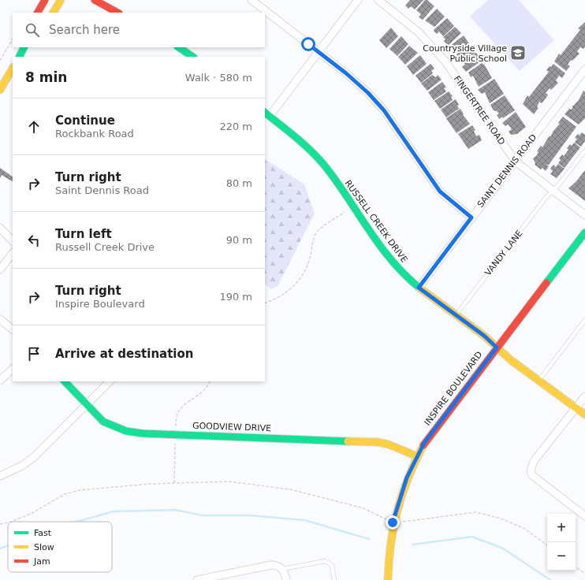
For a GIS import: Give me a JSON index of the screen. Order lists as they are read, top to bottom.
{
  "streets": {
    "street": [
      "FINGERTREE ROAD",
      "SAINT DENNIS ROAD",
      "RUSSELL CREEK DRIVE",
      "INSPIRE BOULEVARD",
      "GOODVIEW DRIVE"
    ],
    "lane": ["VANDY LANE"]
  },
  "crossings": [
    ["FINGERTREE ROAD", "SAINT DENNIS ROAD"],
    ["FINGERTREE ROAD", "VANDY LANE"],
    ["SAINT DENNIS ROAD", "RUSSELL CREEK DRIVE"],
    ["RUSSELL CREEK DRIVE", "VANDY LANE"],
    ["RUSSELL CREEK DRIVE", "INSPIRE BOULEVARD"],
    ["INSPIRE BOULEVARD", "GOODVIEW DRIVE"]
  ],
  "places": {
    "school or university": ["Countryside Village Public School"]
  },
  "legend": ["Fast", "Slow", "Jam"],
  "page": {
    "search": "Search here",
    "heading": ["8 min", "Walk · 580 m"],
    "list": [
      ["Continue", "Rockbank Road", "220 m"],
      ["Turn right", "Saint Dennis Road", "80 m"],
      ["Turn left", "Russell Creek Drive", "90 m"],
      ["Turn right", "Inspire Boulevard", "190 m"],
      "Arrive at destination"
    ],
    "map_buttons": ["+", "−"]
  }
}
